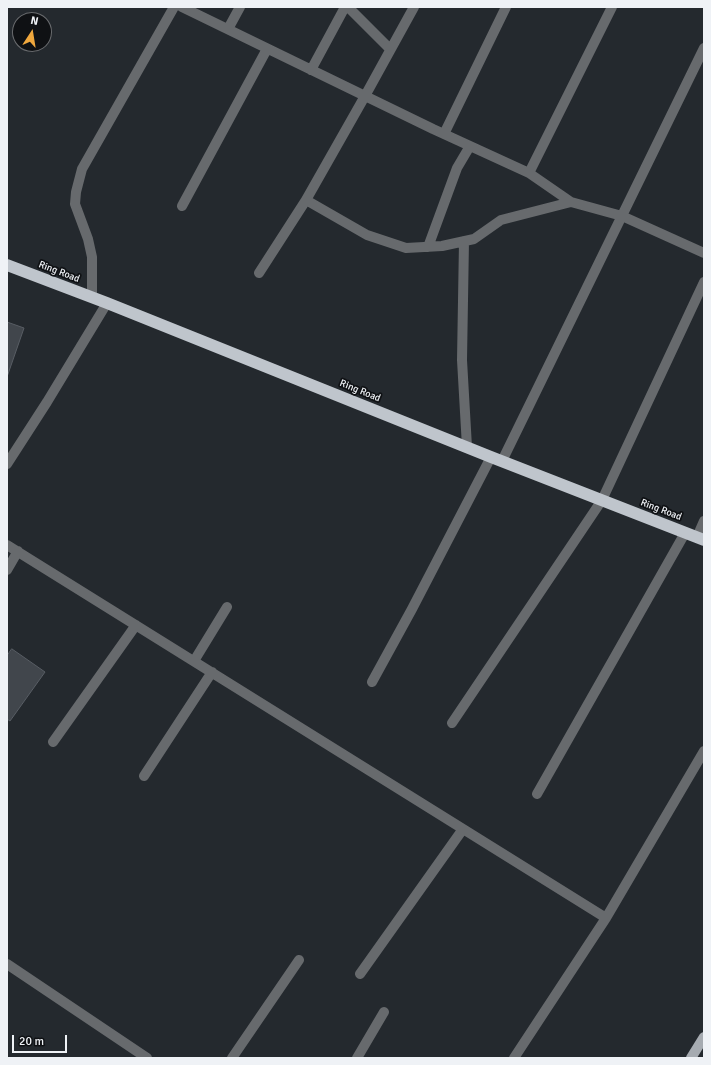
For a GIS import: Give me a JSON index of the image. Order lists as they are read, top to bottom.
{
  "streets": {
    "highway": ["Ring Road"]
  },
  "scale_bar": "20 m",
  "north": "top"
}
